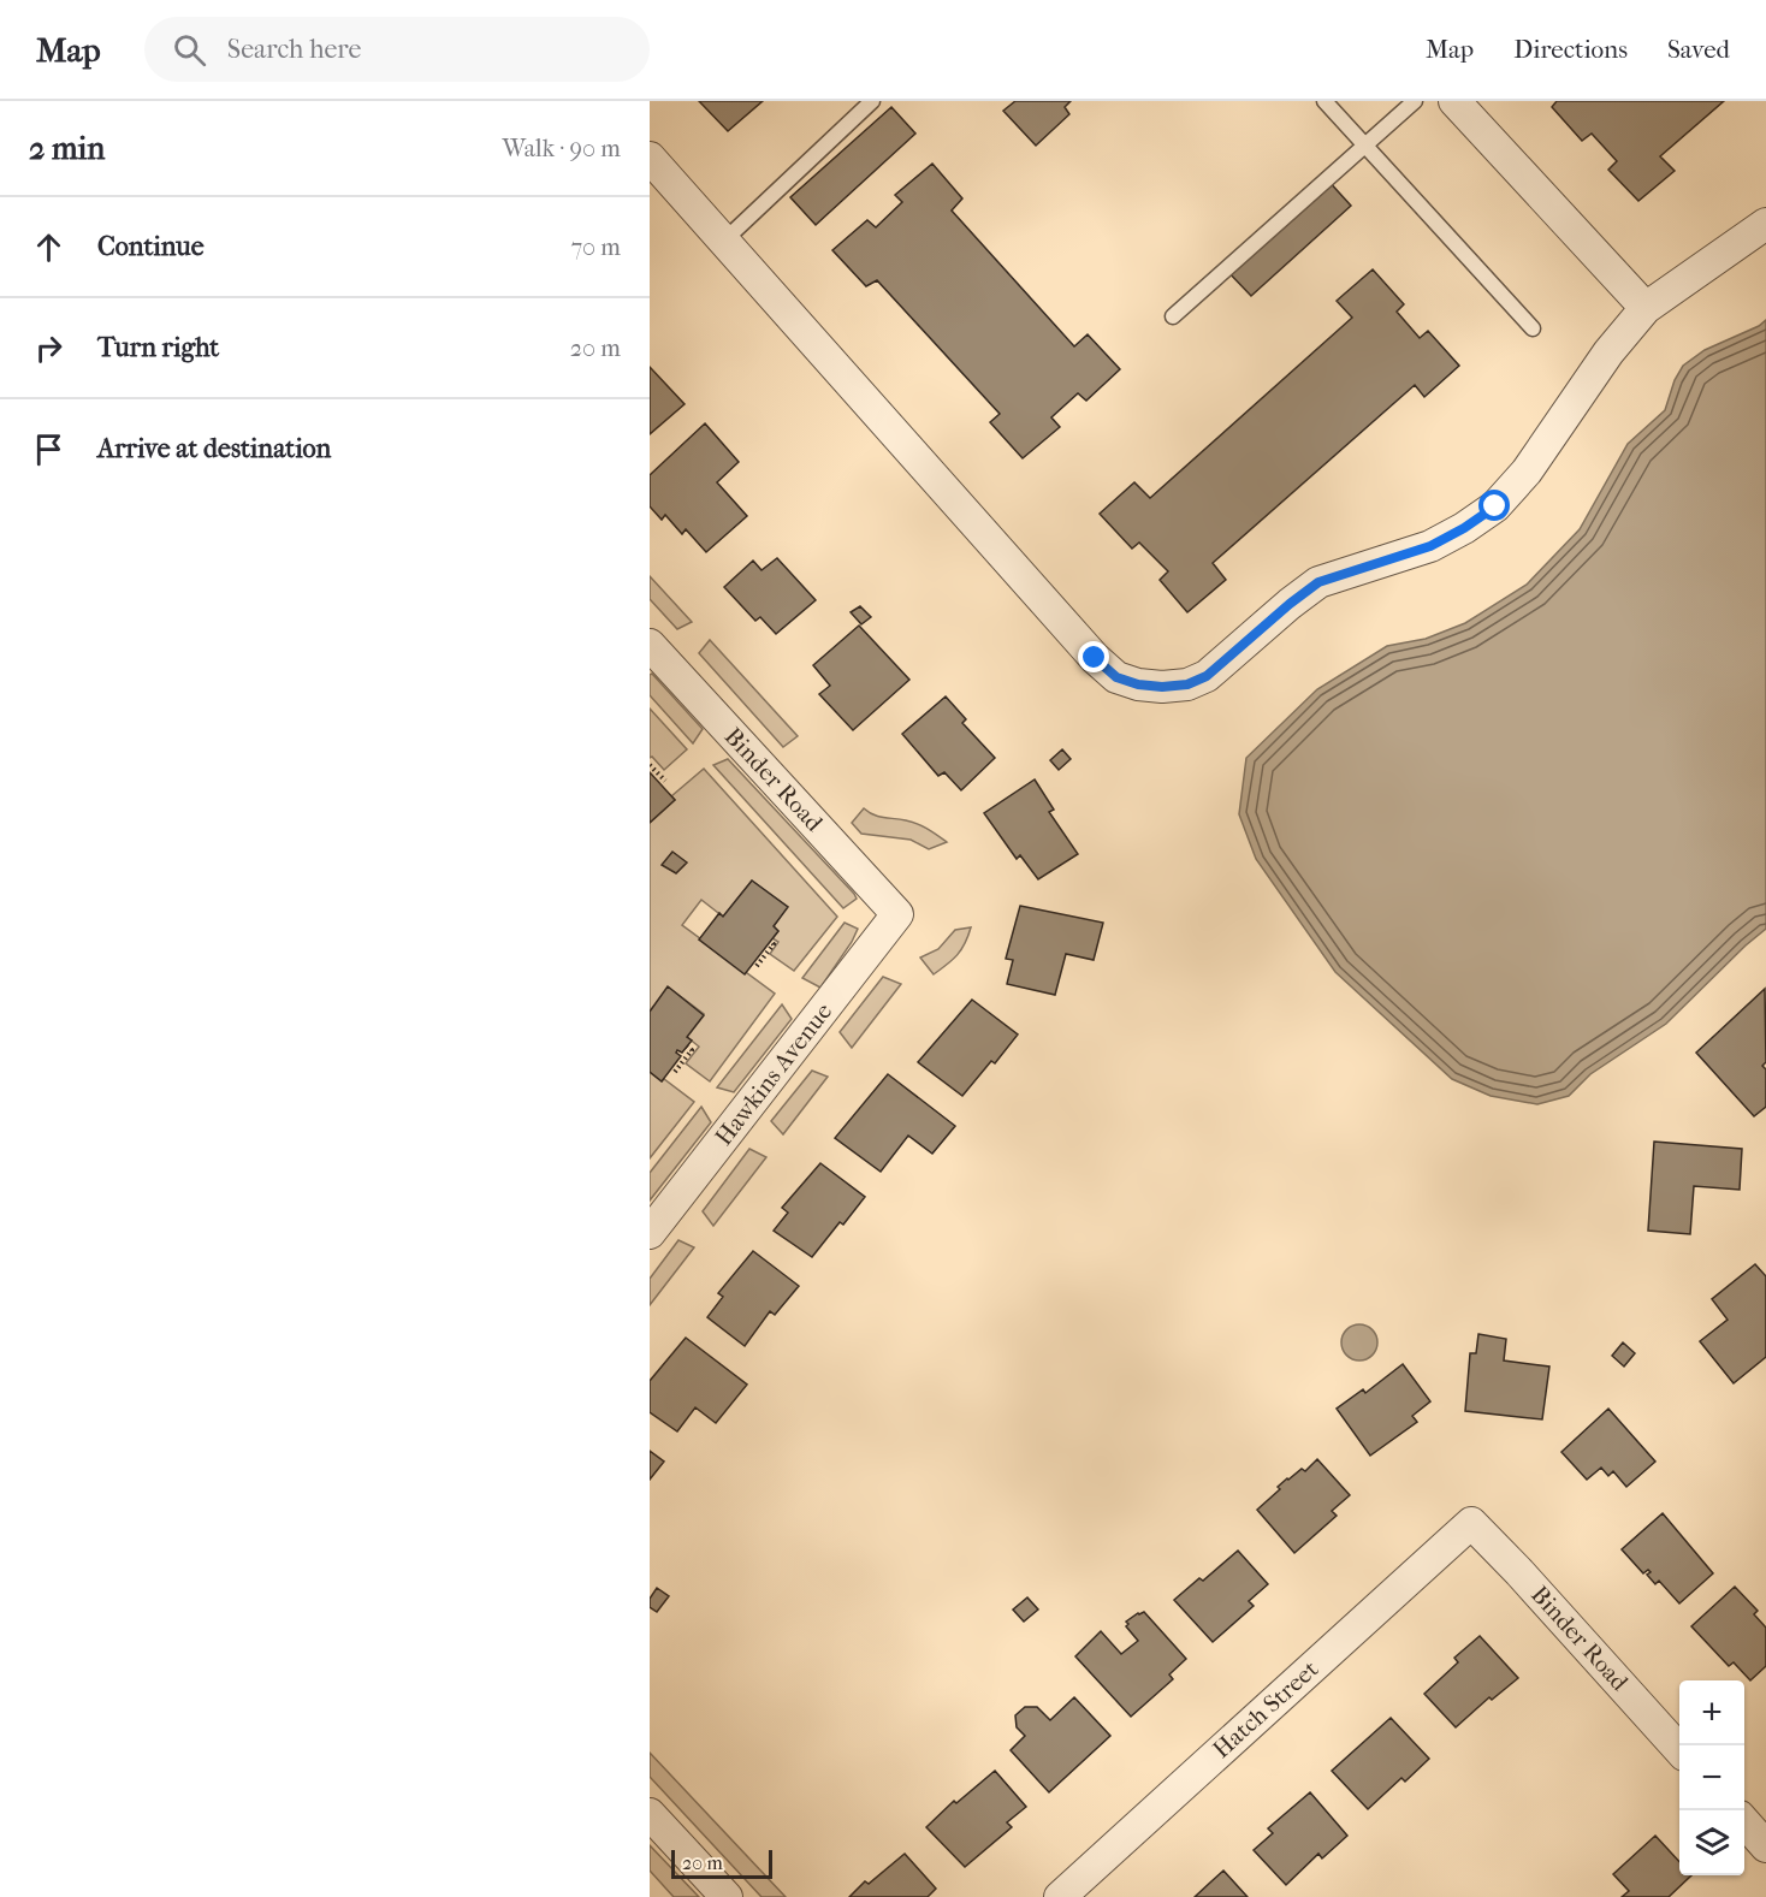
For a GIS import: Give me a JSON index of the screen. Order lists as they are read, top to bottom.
{
  "streets": {
    "street": ["Binder Road", "Hawkins Avenue", "Hatch Street"]
  },
  "crossings": [
    ["Binder Road", "Hawkins Avenue"],
    ["Binder Road", "Hatch Street"]
  ],
  "scale_bar": "20 m",
  "page": {
    "header": "Map",
    "search": "Search here",
    "nav": ["Map", "Directions", "Saved"],
    "heading": ["2 min", "Walk · 90 m"],
    "list": [
      ["Continue", "70 m"],
      ["Turn right", "20 m"],
      "Arrive at destination"
    ],
    "map_buttons": ["+", "−"],
    "scale": "20 m"
  }
}
